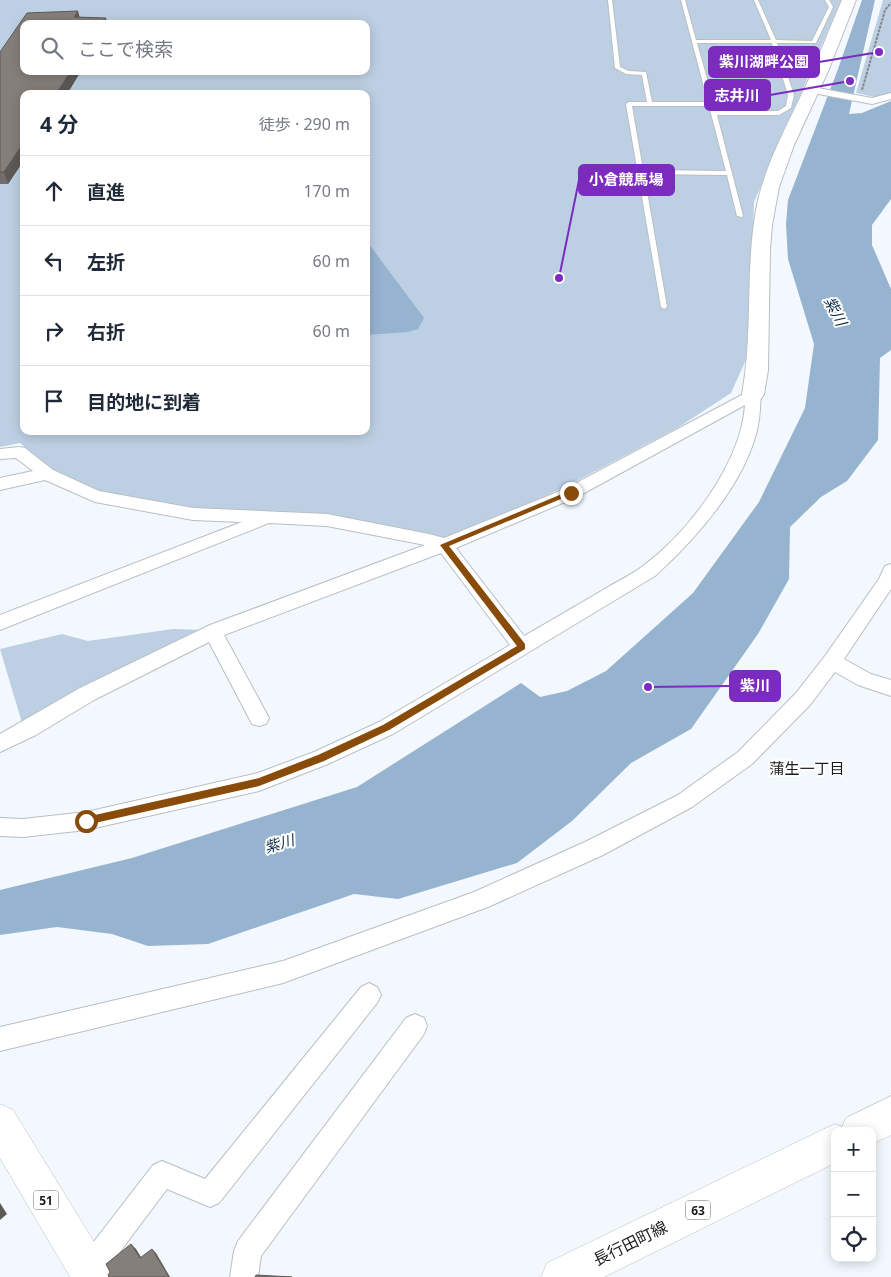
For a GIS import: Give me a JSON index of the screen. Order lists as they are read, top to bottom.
{
  "streets": {
    "main road": ["51", "63", "長行田町線"]
  },
  "districts": ["蒲生一丁目"],
  "water": ["紫川"],
  "places": [
    "紫川湖畔公園",
    "志井川",
    "小倉競馬場",
    "紫川"
  ],
  "page": {
    "search": "ここで検索",
    "heading": ["4 分", "徒歩 · 290 m"],
    "list": [
      ["直進", "170 m"],
      ["左折", "60 m"],
      ["右折", "60 m"],
      "目的地に到着"
    ],
    "map_buttons": ["+", "−"]
  }
}
